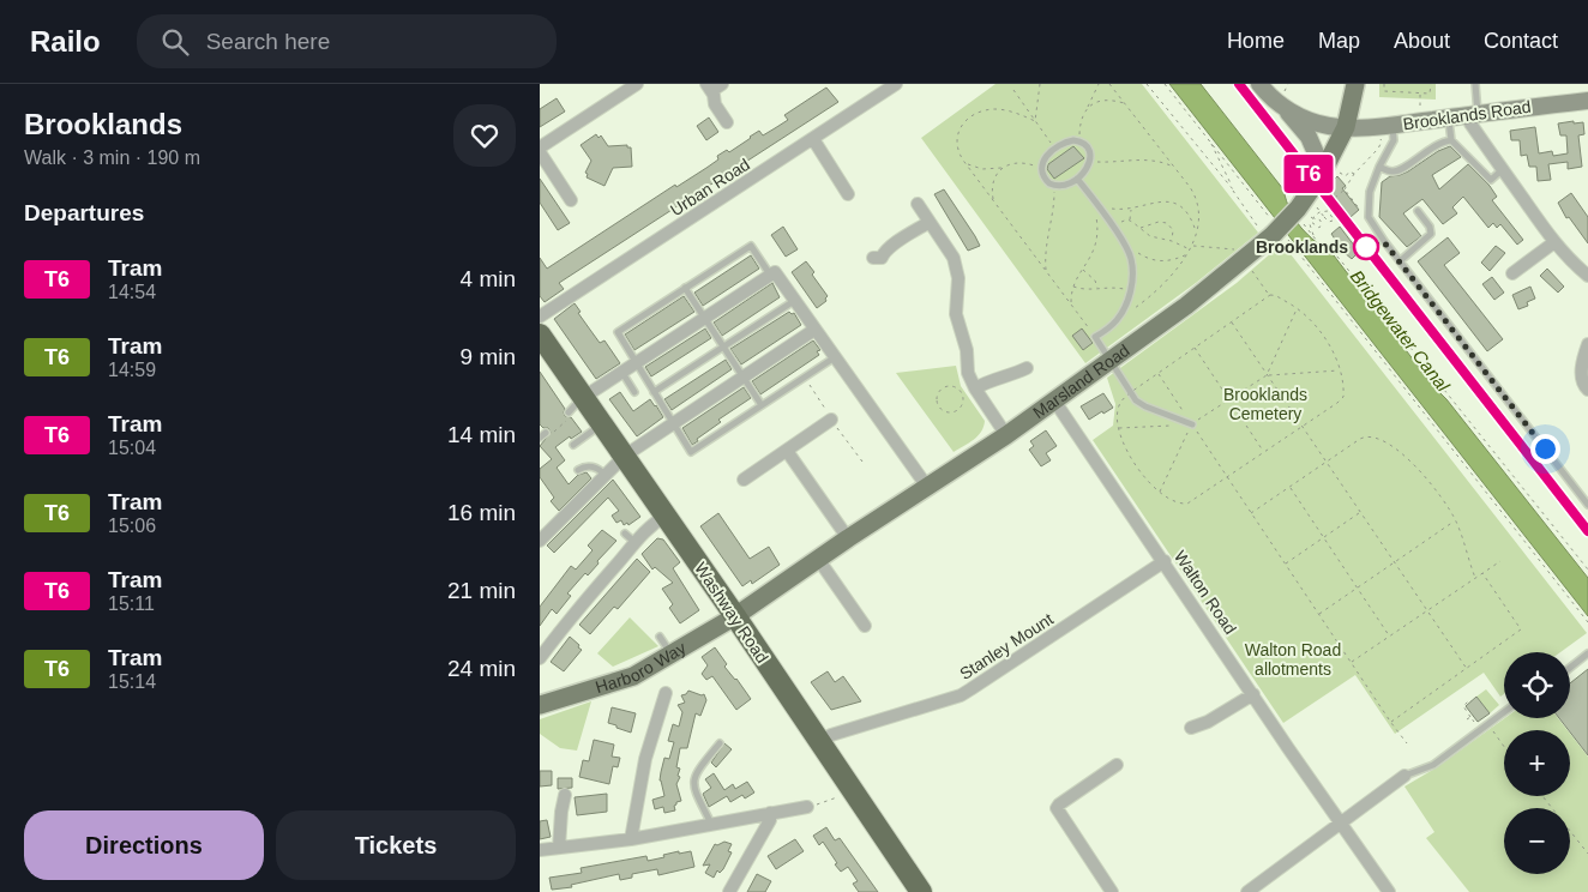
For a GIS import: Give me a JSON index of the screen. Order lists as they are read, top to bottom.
{
  "streets": {
    "highway": ["Washway Road"],
    "main road": ["Marsland Road", "Harboro Way"],
    "street": [
      "Brooklands Road",
      "Urban Road",
      "Walton Road",
      "Stanley Mount"
    ]
  },
  "crossings": [
    ["Brooklands Road", "Marsland Road"],
    ["Marsland Road", "Walton Road"],
    ["Marsland Road", "Washway Road"],
    ["Marsland Road", "Harboro Way"],
    ["Walton Road", "Stanley Mount"],
    ["Washway Road", "Stanley Mount"],
    ["Washway Road", "Harboro Way"]
  ],
  "water": ["Bridgewater Canal"],
  "parks": ["Brooklands Cemetery", "Walton Road allotments"],
  "places": ["Brooklands"],
  "lines": ["tram line T6"],
  "page": {
    "header": "Railo",
    "search": "Search here",
    "nav": [
      "Home",
      "Map",
      "About",
      "Contact"
    ],
    "heading": [
      ["Brooklands", "Walk · 3 min · 190 m"],
      "Departures"
    ],
    "on_map": "T6",
    "list": [
      {
        "mark": "T6",
        "name": "Tram",
        "note": "14:54",
        "value": "4 min"
      },
      {
        "mark": "T6",
        "name": "Tram",
        "note": "14:59",
        "value": "9 min"
      },
      {
        "mark": "T6",
        "name": "Tram",
        "note": "15:04",
        "value": "14 min"
      },
      {
        "mark": "T6",
        "name": "Tram",
        "note": "15:06",
        "value": "16 min"
      },
      {
        "mark": "T6",
        "name": "Tram",
        "note": "15:11",
        "value": "21 min"
      },
      {
        "mark": "T6",
        "name": "Tram",
        "note": "15:14",
        "value": "24 min"
      }
    ],
    "map_buttons": ["+", "−"],
    "buttons": ["Directions", "Tickets"]
  }
}
